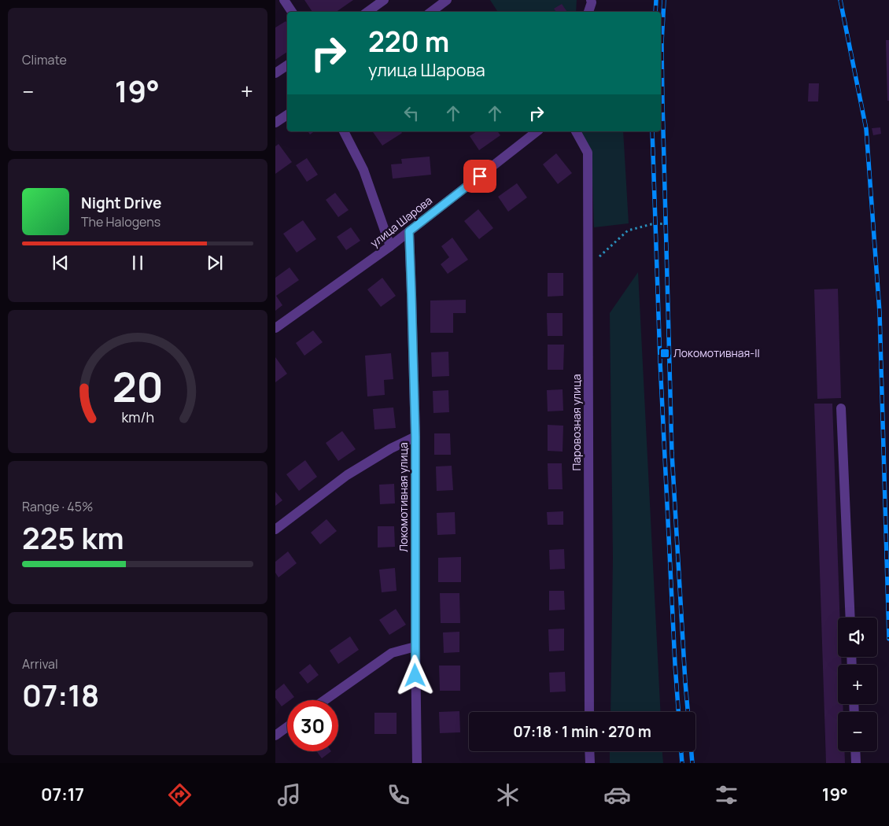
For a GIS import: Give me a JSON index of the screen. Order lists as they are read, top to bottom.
{
  "streets": {
    "street": ["улица Шарова", "Паровозная улица", "Локомотивная улица"]
  },
  "crossings": [
    ["улица Шарова", "Локомотивная улица"]
  ],
  "places": {
    "transit": ["Локомотивная-II"]
  },
  "page": {
    "tile": [
      "Climate",
      ["Range · 45%", "225 km"],
      ["Arrival", "07:18"]
    ],
    "turn": ["220 m", "улица Шарова"],
    "heat": ["−", "19°", "+"],
    "song": ["Night Drive", "The Halogens"],
    "map_buttons": ["+", "−"],
    "limit": "30",
    "trip": "07:18 · 1 min · 270 m",
    "tabs": ["07:17", "19°"],
    "gauge": ["20", "km/h"]
  }
}
